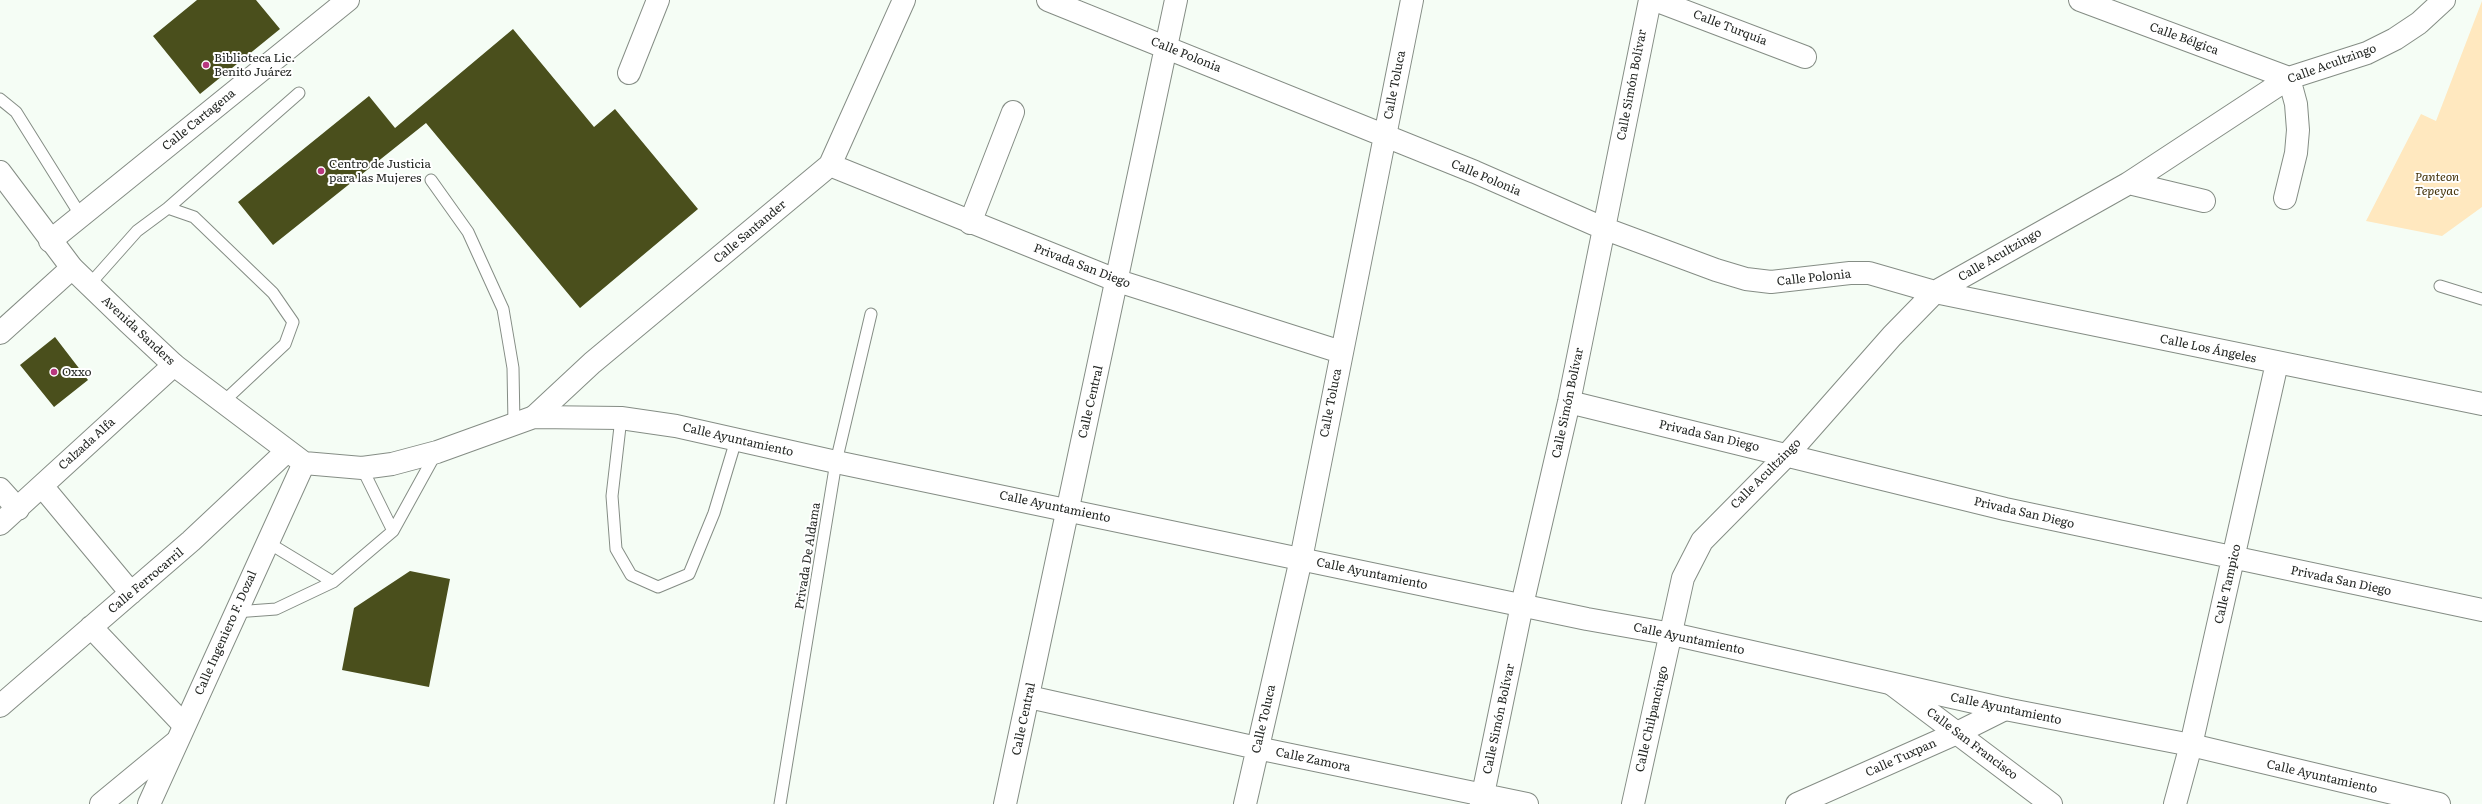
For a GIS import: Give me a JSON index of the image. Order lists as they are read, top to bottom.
{
  "streets": {
    "street": [
      "Calle Turquía",
      "Calle Bélgica",
      "Calle Polonia",
      "Calle Acultzingo",
      "Calle Toluca",
      "Calle Simón Bolívar",
      "Calle Cartagena",
      "Calle Santander",
      "Privada San Diego",
      "Avenida Sanders",
      "Calle Los Ángeles",
      "Calle Central",
      "Calle Ayuntamiento",
      "Calzada Alfa",
      "Calle Ferrocarril",
      "Calle Tampico",
      "Calle Ingeniero F. Dozal",
      "Calle Chilpancingo",
      "Calle San Francisco",
      "Calle Tuxpan",
      "Calle Zamora"
    ],
    "lane": ["Privada De Aldama"]
  },
  "crossings": [
    ["Calle Bélgica", "Calle Acultzingo"],
    ["Calle Polonia", "Calle Acultzingo"],
    ["Calle Polonia", "Calle Toluca"],
    ["Calle Polonia", "Calle Simón Bolívar"],
    ["Calle Polonia", "Calle Los Ángeles"],
    ["Calle Polonia", "Calle Central"],
    ["Calle Acultzingo", "Privada San Diego"],
    ["Calle Acultzingo", "Calle Los Ángeles"],
    ["Calle Acultzingo", "Calle Ayuntamiento"],
    ["Calle Acultzingo", "Calle Chilpancingo"],
    ["Calle Toluca", "Privada San Diego"],
    ["Calle Toluca", "Calle Ayuntamiento"],
    ["Calle Toluca", "Calle Zamora"],
    ["Calle Simón Bolívar", "Privada San Diego"],
    ["Calle Simón Bolívar", "Calle Ayuntamiento"],
    ["Calle Simón Bolívar", "Calle Zamora"],
    ["Calle Cartagena", "Avenida Sanders"],
    ["Calle Santander", "Privada San Diego"],
    ["Calle Santander", "Calle Ayuntamiento"],
    ["Privada San Diego", "Calle Central"],
    ["Privada San Diego", "Calle Tampico"],
    ["Avenida Sanders", "Calle Ayuntamiento"],
    ["Avenida Sanders", "Calzada Alfa"],
    ["Avenida Sanders", "Calle Ferrocarril"],
    ["Avenida Sanders", "Calle Ingeniero F. Dozal"],
    ["Calle Los Ángeles", "Calle Tampico"],
    ["Calle Central", "Calle Ayuntamiento"],
    ["Calle Central", "Calle Zamora"],
    ["Calle Ayuntamiento", "Privada De Aldama"],
    ["Calle Ayuntamiento", "Calle Ferrocarril"],
    ["Calle Ayuntamiento", "Calle Tampico"],
    ["Calle Ayuntamiento", "Calle Ingeniero F. Dozal"],
    ["Calle Ayuntamiento", "Calle Chilpancingo"],
    ["Calle Ayuntamiento", "Calle San Francisco"],
    ["Calle Ayuntamiento", "Calle Tuxpan"],
    ["Calle Ferrocarril", "Calle Ingeniero F. Dozal"],
    ["Calle San Francisco", "Calle Tuxpan"]
  ],
  "parks": ["Panteon Tepeyac"],
  "places": ["Biblioteca Lic. Benito Juárez", "Centro de Justicia para las Mujeres", "Oxxo"]
}
